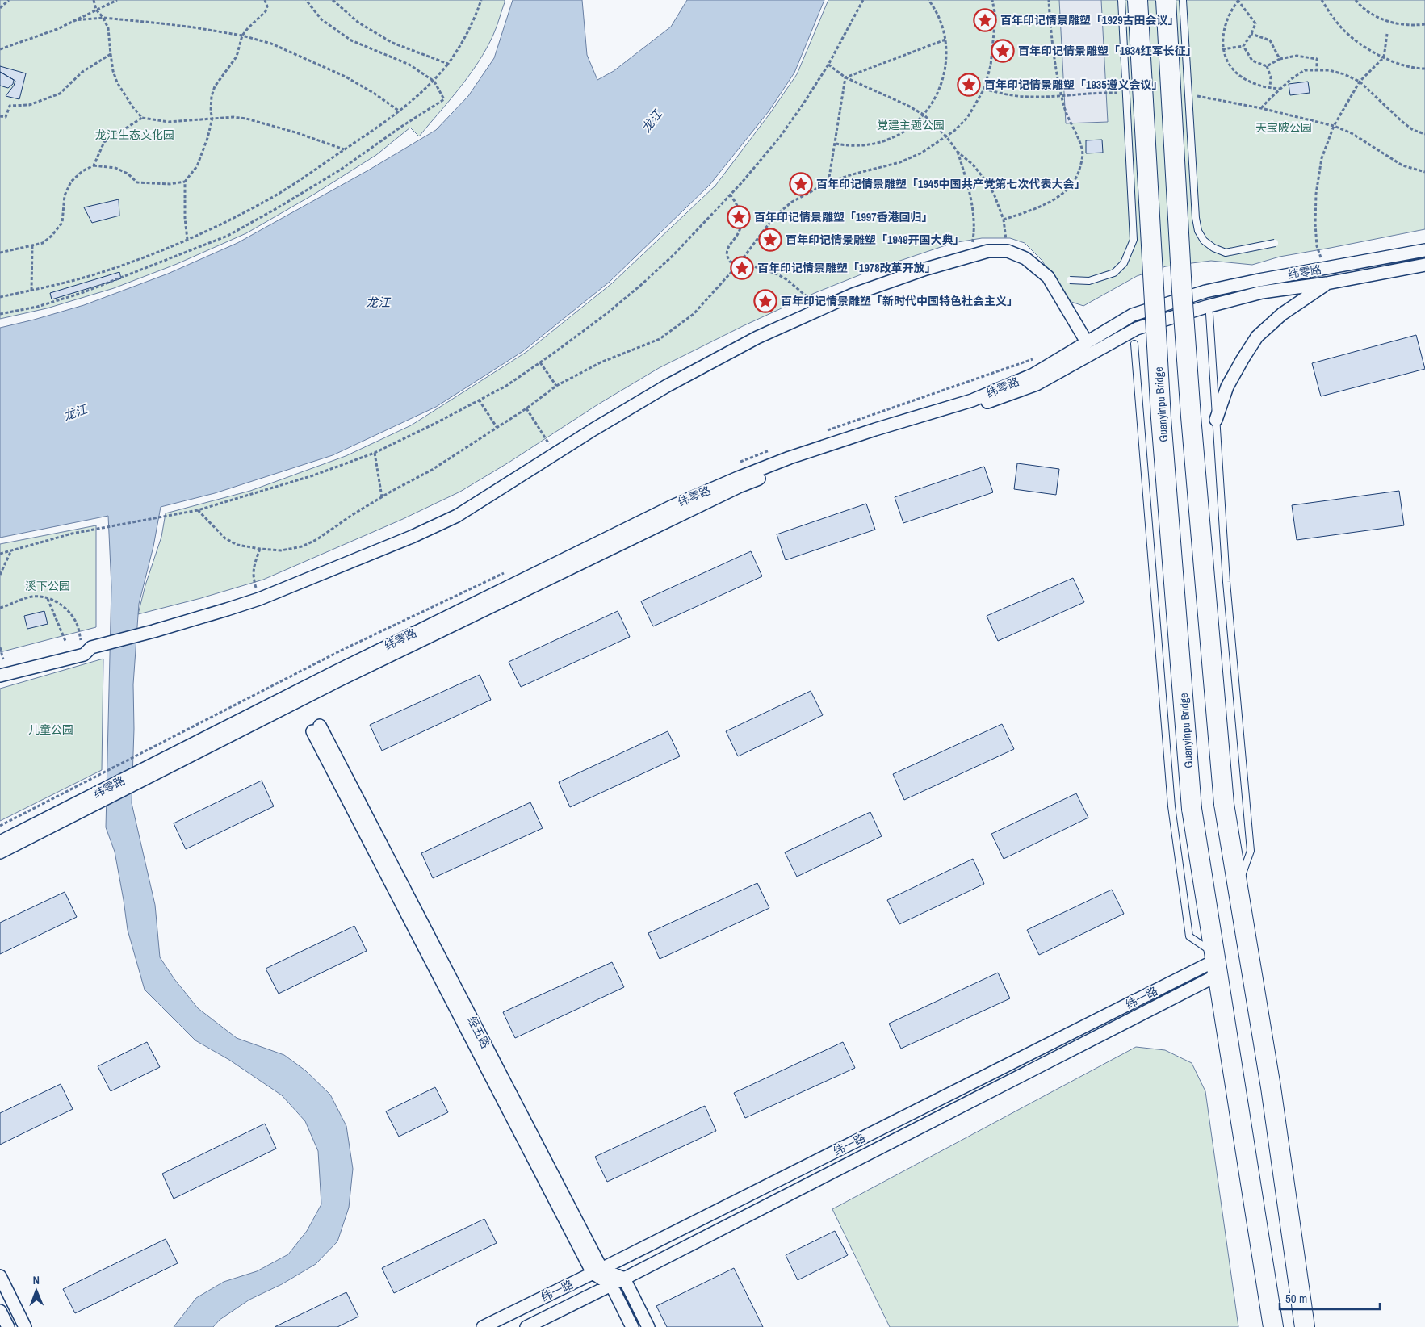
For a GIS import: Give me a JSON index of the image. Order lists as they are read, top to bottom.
{
  "streets": {
    "main road": ["Guanyinpu Bridge"],
    "street": ["纬零路", "纬一路", "经五路"]
  },
  "crossings": [
    ["Guanyinpu Bridge", "纬一路"],
    ["纬一路", "经五路"]
  ],
  "water": ["龙江"],
  "parks": [
    "党建主题公园",
    "天宝陂公园",
    "龙江生态文化园",
    "溪下公园",
    "儿童公园"
  ],
  "places": {
    "place": [
      "百年印记情景雕塑「1929古田会议」",
      "百年印记情景雕塑「1934红军长征」",
      "百年印记情景雕塑「1935遵义会议」",
      "百年印记情景雕塑「1945中国共产党第七次代表大会」",
      "百年印记情景雕塑「1997香港回归」",
      "百年印记情景雕塑「1949开国大典」",
      "百年印记情景雕塑「1978改革开放」",
      "百年印记情景雕塑「新时代中国特色社会主义」"
    ]
  },
  "scale_bar": "50 m",
  "north": "top"
}
